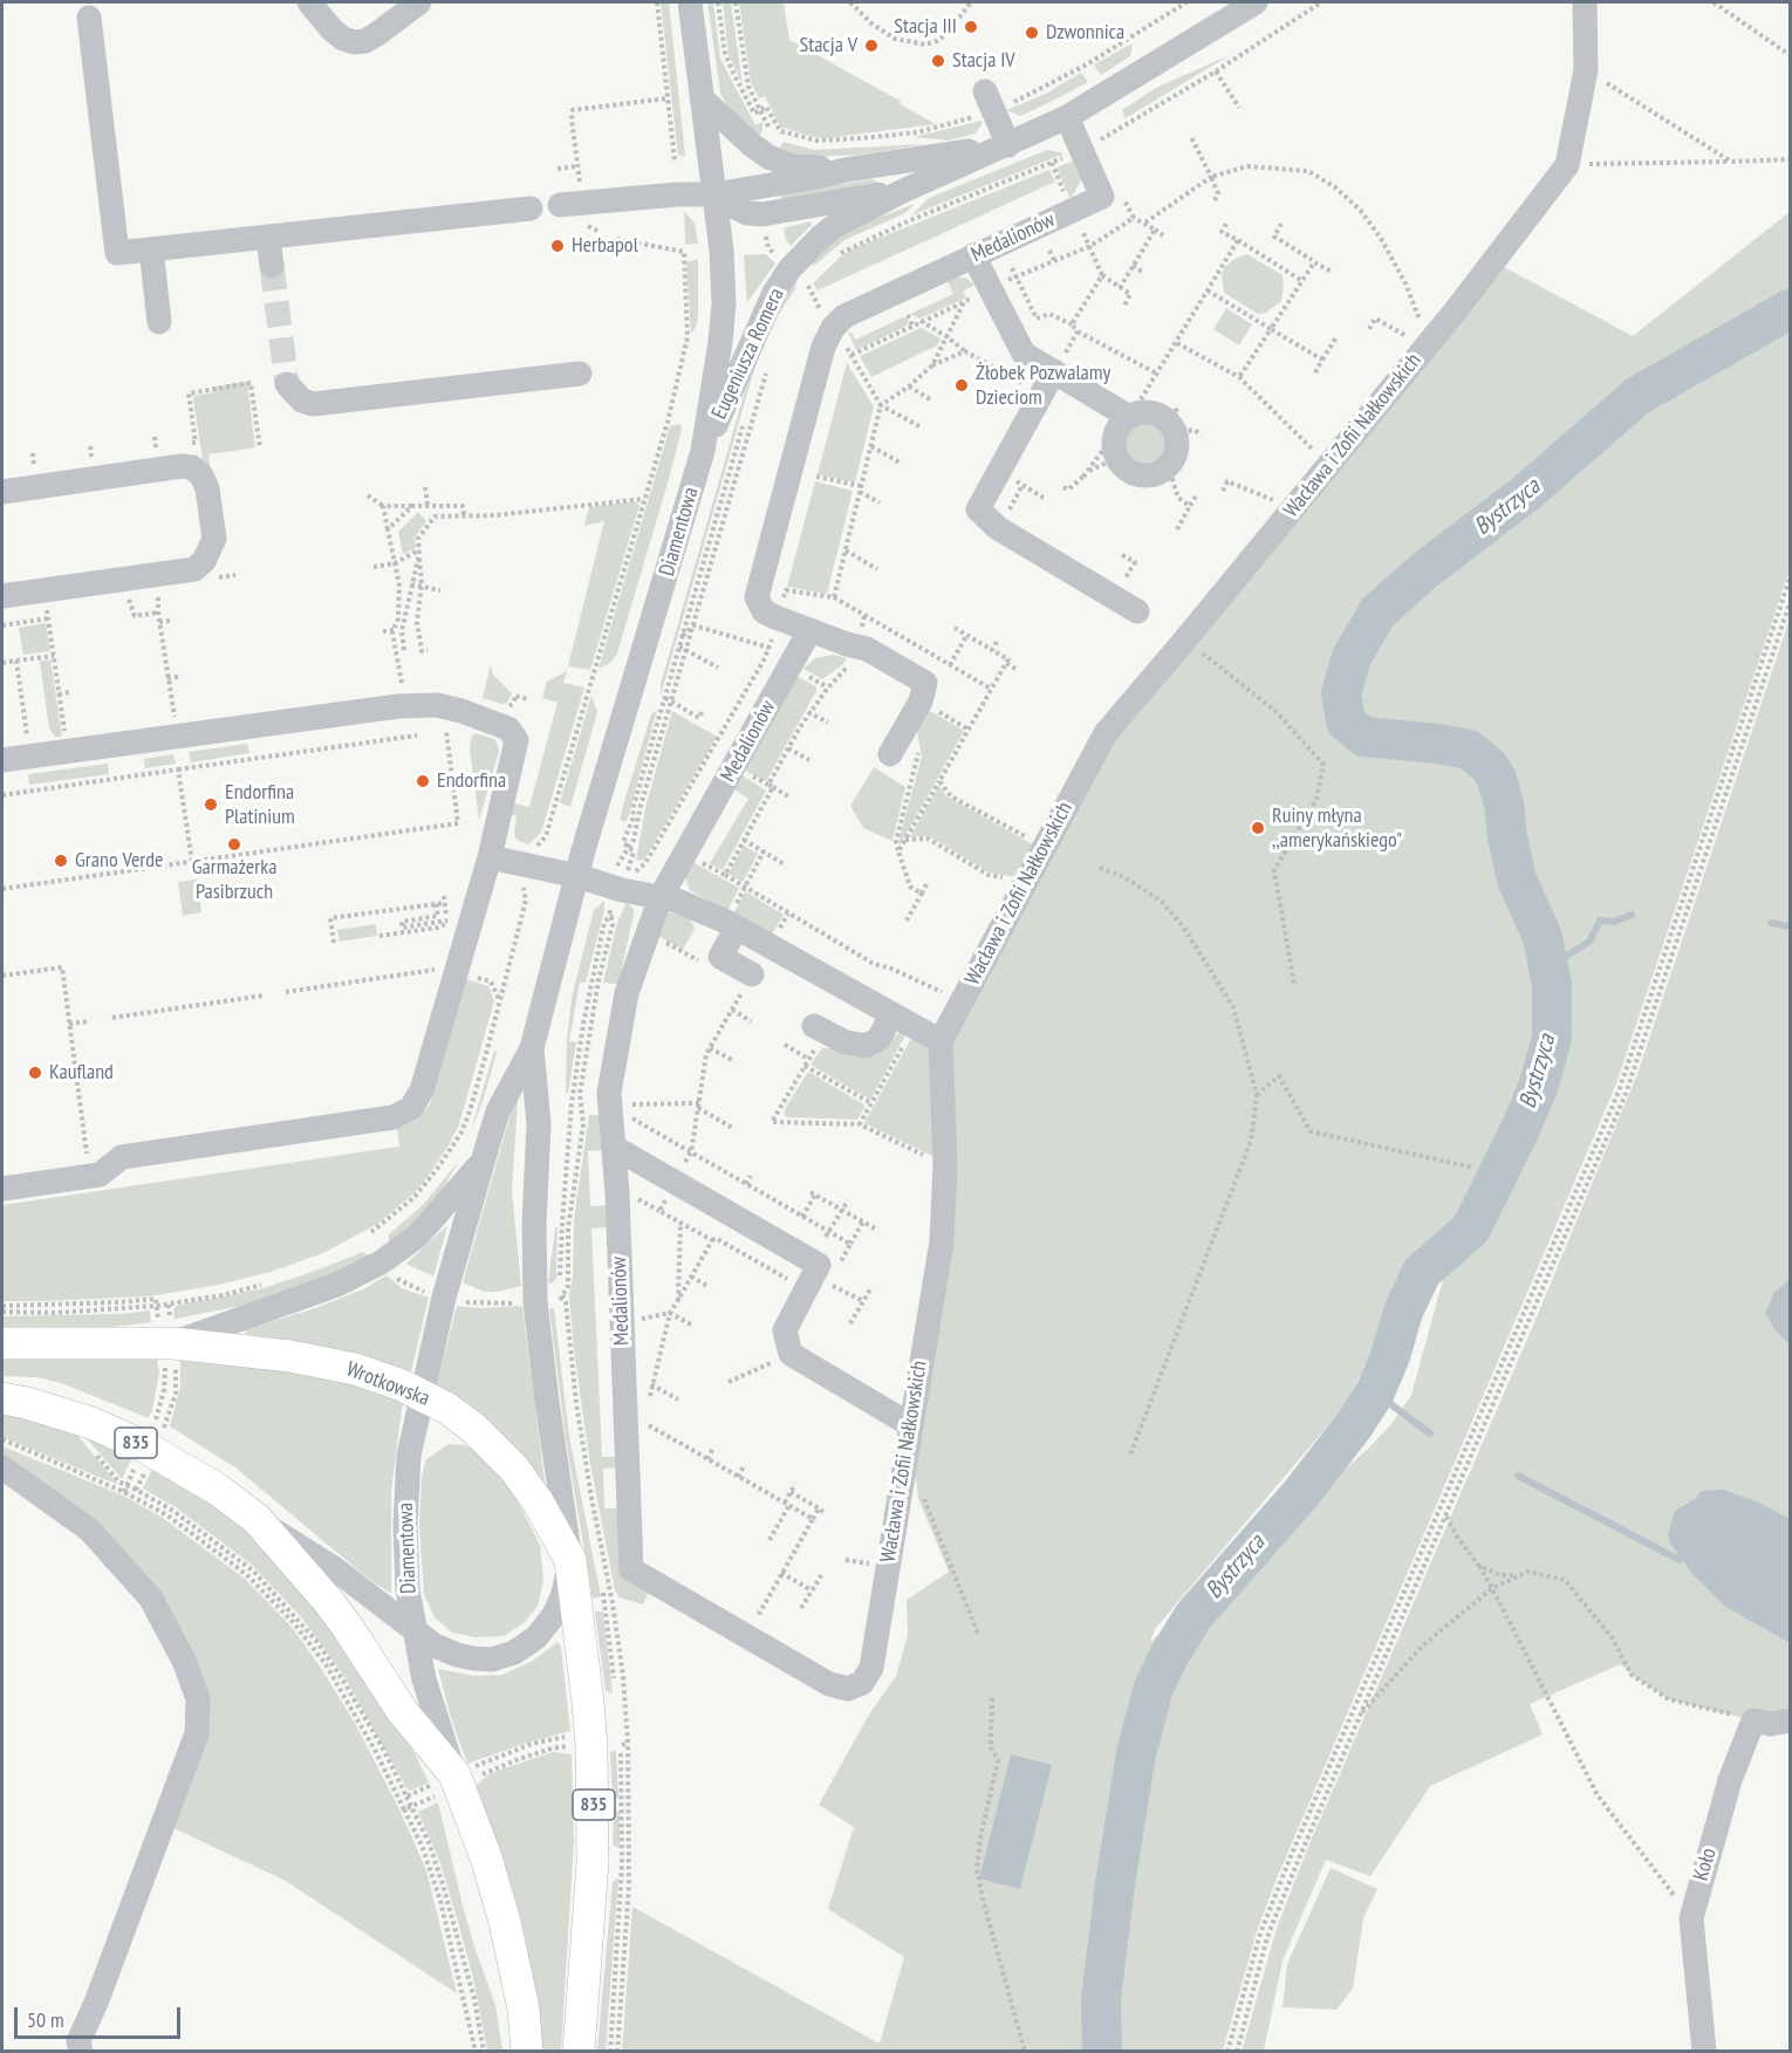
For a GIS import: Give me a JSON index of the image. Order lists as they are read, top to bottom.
{
  "streets": {
    "main road": ["Diamentowa", "Wrotkowska", "835"],
    "street": [
      "Medalionów",
      "Eugeniusza Romera",
      "Wacława i Zofii Nałkowskich",
      "Koło"
    ]
  },
  "crossings": [
    ["Medalionów", "Eugeniusza Romera"],
    ["Medalionów", "Wacława i Zofii Nałkowskich"],
    ["Eugeniusza Romera", "Diamentowa"],
    ["Diamentowa", "Wrotkowska"],
    ["Diamentowa", "835"]
  ],
  "water": ["Bystrzyca"],
  "places": [
    "Stacja III",
    "Dzwonnica",
    "Stacja V",
    "Stacja IV",
    "Herbapol",
    "Żłobek Pozwalamy Dzieciom",
    "Endorfina",
    "Endorfina Platinium",
    "Ruiny młyna ,,amerykańskiego\"",
    "Garmażerka Pasibrzuch",
    "Grano Verde",
    "Kaufland"
  ],
  "scale_bar": "50 m"
}
